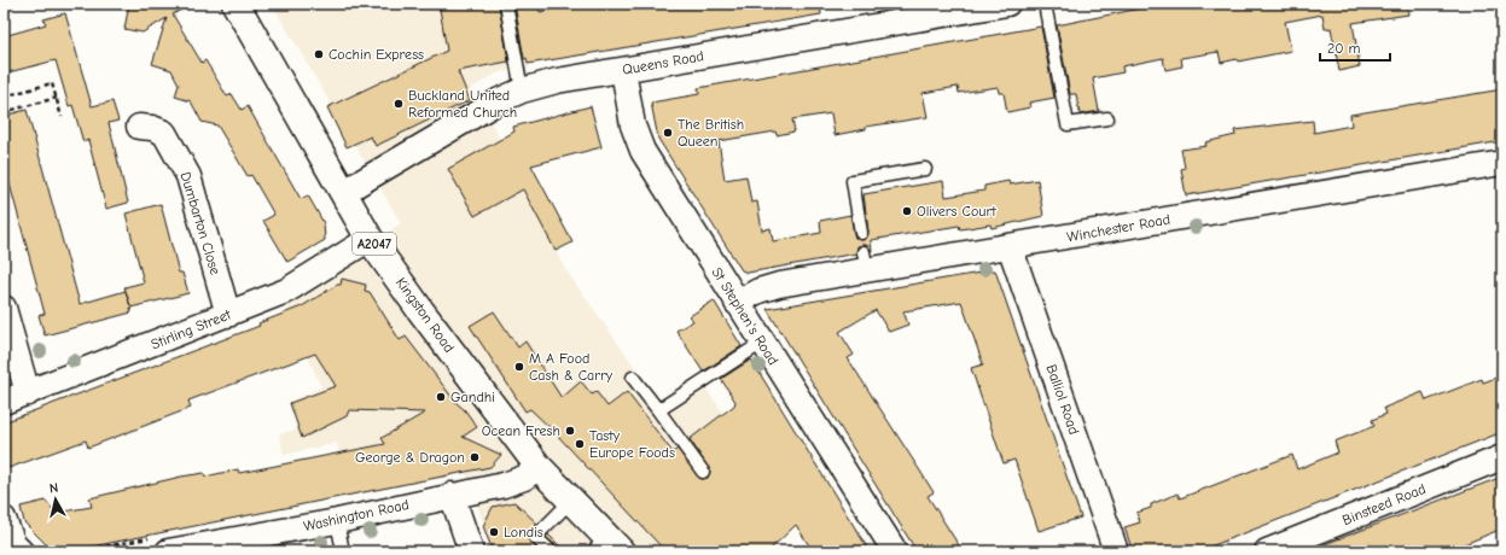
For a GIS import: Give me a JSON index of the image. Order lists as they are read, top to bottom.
{
  "streets": {
    "main road": ["A2047", "Kingston Road"],
    "street": [
      "Queens Road",
      "Dumbarton Close",
      "Winchester Road",
      "St Stephen's Road",
      "Stirling Street",
      "Balliol Road",
      "Binsteed Road",
      "Washington Road"
    ]
  },
  "crossings": [
    ["Queens Road", "Kingston Road"],
    ["Queens Road", "St Stephen's Road"],
    ["Dumbarton Close", "Stirling Street"],
    ["Winchester Road", "St Stephen's Road"],
    ["Winchester Road", "Balliol Road"],
    ["Kingston Road", "Stirling Street"],
    ["Kingston Road", "Washington Road"]
  ],
  "places": [
    "Cochin Express",
    "Buckland United Reformed Church",
    "The British Queen",
    "Olivers Court",
    "M A Food Cash & Carry",
    "Gandhi",
    "Ocean Fresh",
    "Tasty Europe Foods",
    "George & Dragon",
    "Londis"
  ],
  "scale_bar": "20 m",
  "north": "top"
}
